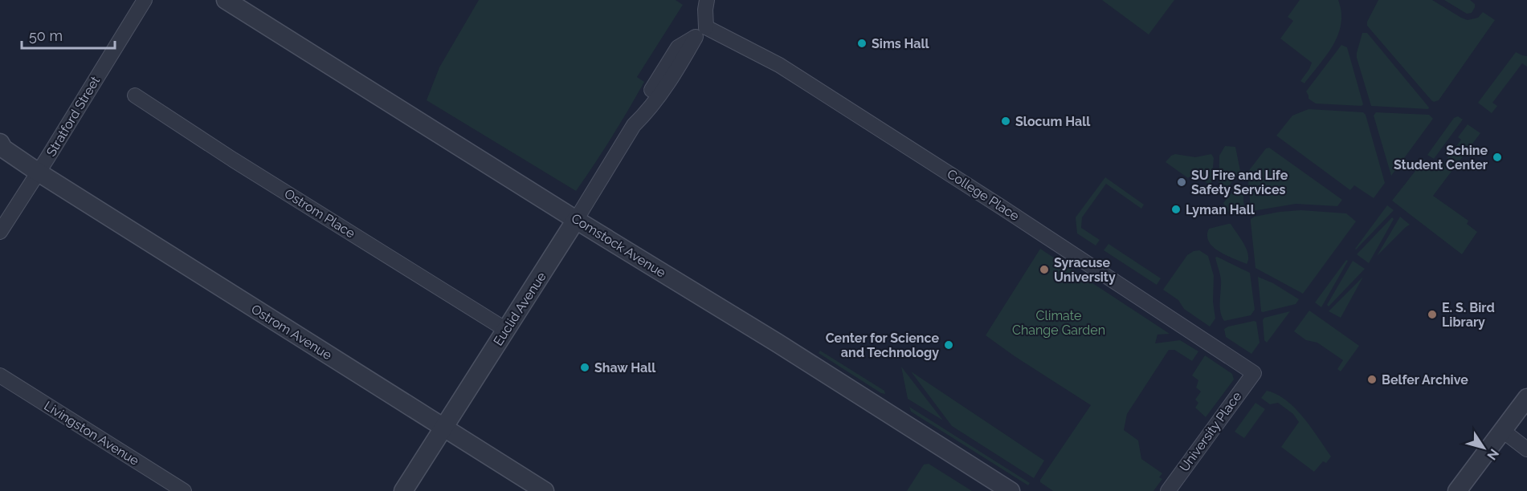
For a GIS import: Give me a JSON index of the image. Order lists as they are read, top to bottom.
{
  "streets": {
    "street": [
      "Stratford Street",
      "College Place",
      "Ostrom Place",
      "Comstock Avenue",
      "Euclid Avenue",
      "Ostrom Avenue",
      "University Place",
      "Livingston Avenue"
    ]
  },
  "crossings": [
    ["Stratford Street", "Ostrom Avenue"],
    ["College Place", "Euclid Avenue"],
    ["College Place", "University Place"],
    ["Ostrom Place", "Euclid Avenue"],
    ["Comstock Avenue", "Euclid Avenue"],
    ["Euclid Avenue", "Ostrom Avenue"]
  ],
  "parks": ["Climate Change Garden"],
  "places": [
    "Sims Hall",
    "Slocum Hall",
    "Schine Student Center",
    "SU Fire and Life Safety Services",
    "Lyman Hall",
    "Syracuse University",
    "E. S. Bird Library",
    "Center for Science and Technology",
    "Shaw Hall",
    "Belfer Archive"
  ],
  "scale_bar": "50 m",
  "north": "bottom right"
}
